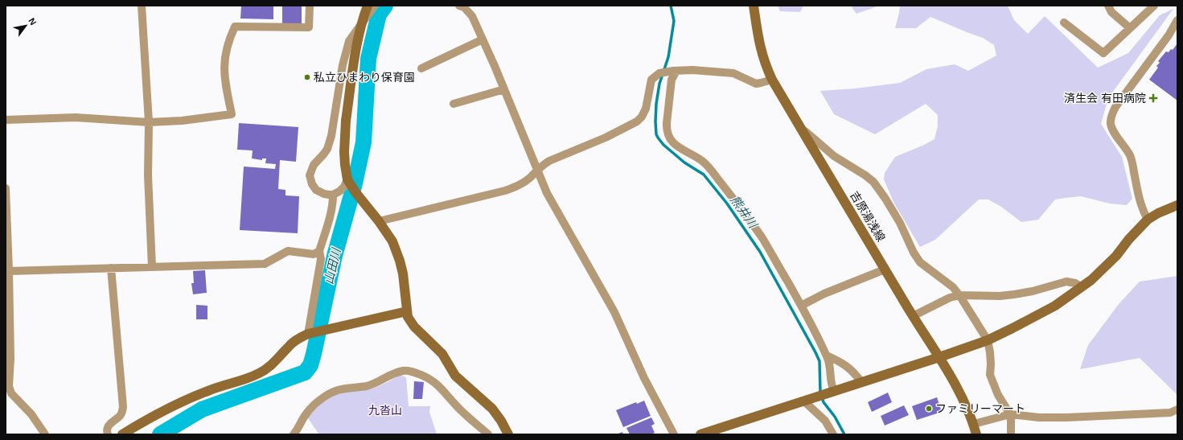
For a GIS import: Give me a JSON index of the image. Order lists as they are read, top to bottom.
{
  "streets": {
    "street": ["吉原湯浅線"]
  },
  "water": ["熊井川", "山田川"],
  "parks": ["九沓山"],
  "places": {
    "other": ["私立ひまわり保育園", "ファミリーマート"],
    "health": ["済生会 有田病院"]
  },
  "north": "top right"
}
